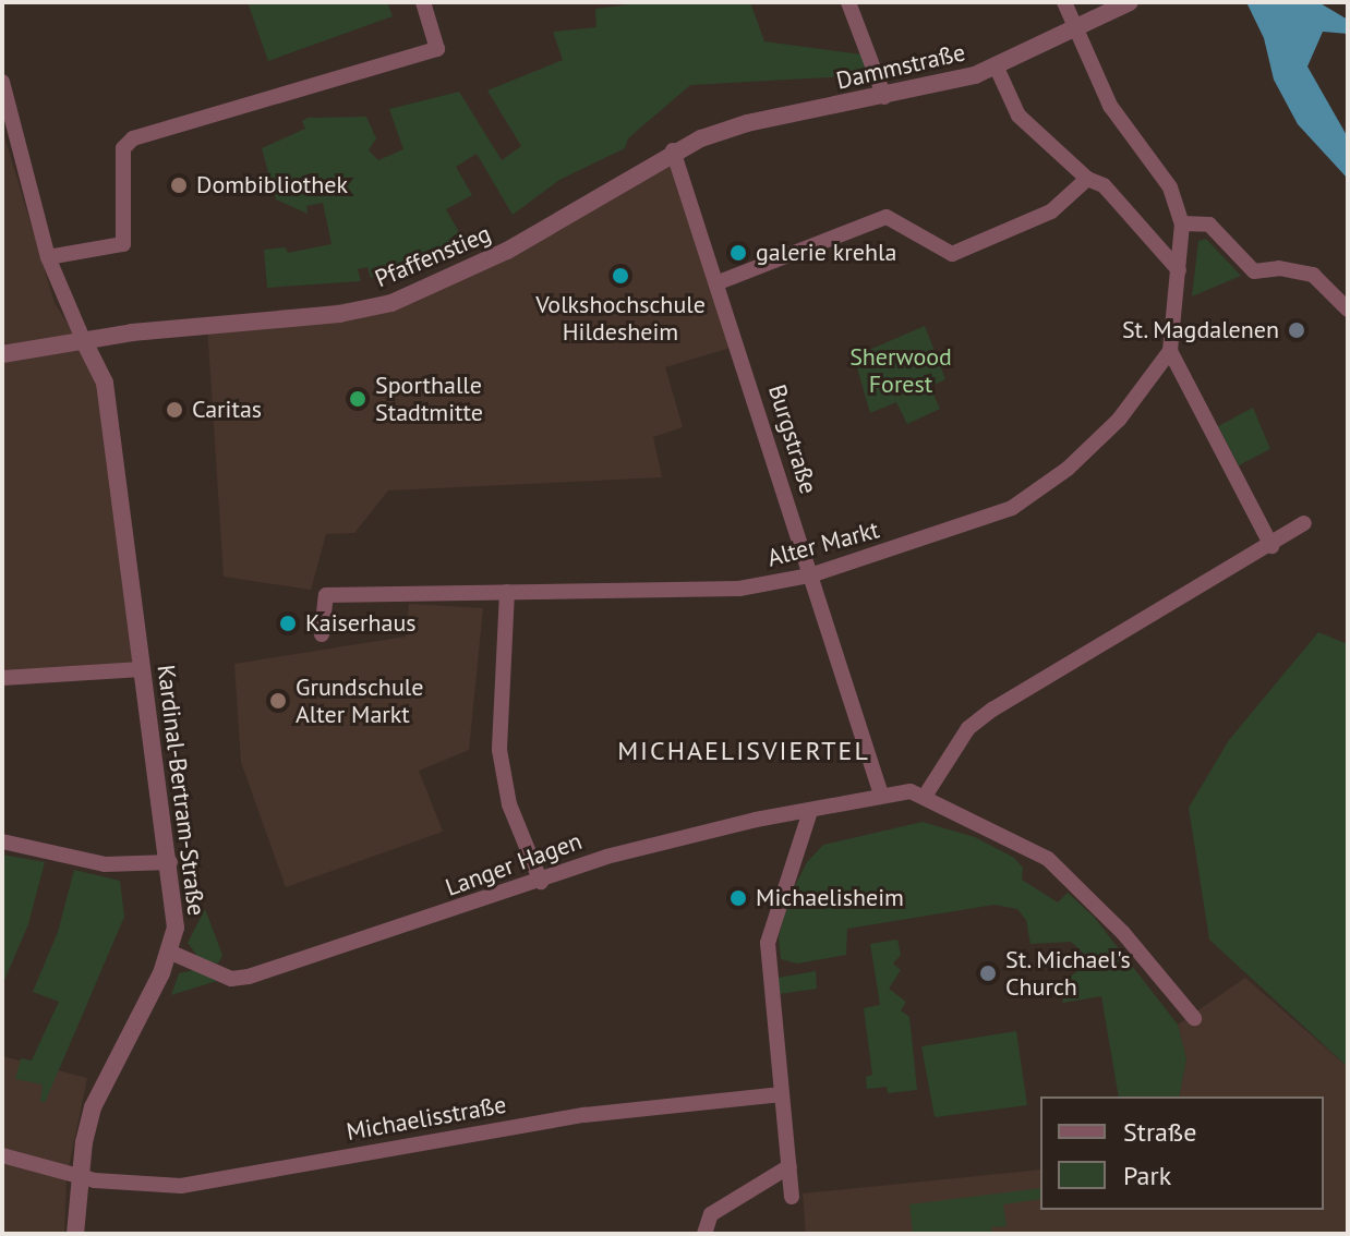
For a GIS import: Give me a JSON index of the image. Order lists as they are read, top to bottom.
{
  "streets": {
    "street": [
      "Dammstraße",
      "Pfaffenstieg",
      "Burgstraße",
      "Alter Markt",
      "Kardinal-Bertram-Straße",
      "Langer Hagen",
      "Michaelisstraße"
    ]
  },
  "crossings": [
    ["Dammstraße", "Pfaffenstieg"],
    ["Dammstraße", "Burgstraße"],
    ["Pfaffenstieg", "Burgstraße"],
    ["Pfaffenstieg", "Kardinal-Bertram-Straße"],
    ["Burgstraße", "Alter Markt"],
    ["Burgstraße", "Langer Hagen"],
    ["Kardinal-Bertram-Straße", "Langer Hagen"],
    ["Kardinal-Bertram-Straße", "Michaelisstraße"]
  ],
  "districts": ["MICHAELISVIERTEL"],
  "parks": ["Sherwood Forest"],
  "places": [
    "Dombibliothek",
    "galerie krehla",
    "Volkshochschule Hildesheim",
    "St. Magdalenen",
    "Sporthalle Stadtmitte",
    "Caritas",
    "Kaiserhaus",
    "Grundschule Alter Markt",
    "Michaelisheim",
    "St. Michael's Church"
  ],
  "legend": ["Straße", "Park"]
}
